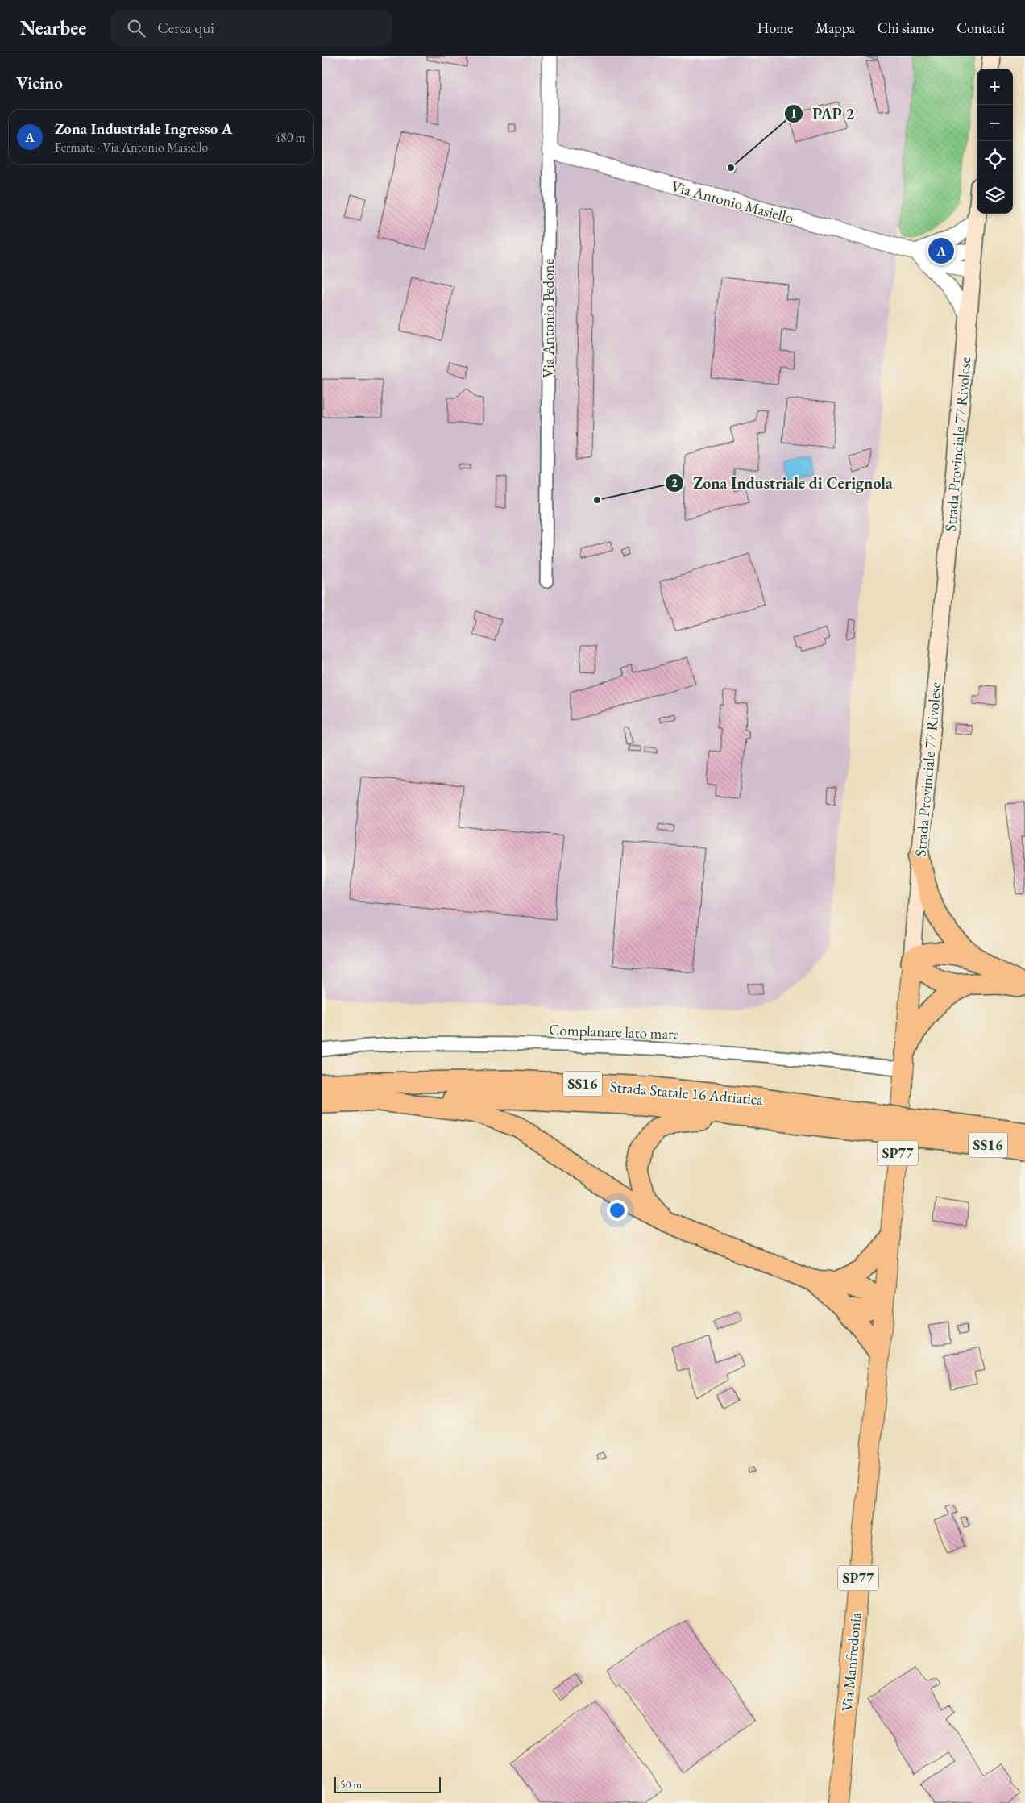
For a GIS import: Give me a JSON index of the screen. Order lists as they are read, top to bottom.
{
  "streets": {
    "highway": ["SS16", "Strada Statale 16 Adriatica"],
    "main road": ["Strada Provinciale 77 Rivolese", "SP77", "Via Manfredonia"],
    "street": ["Via Antonio Masiello", "Via Antonio Pedone", "Complanare lato mare"]
  },
  "crossings": [
    ["Via Antonio Masiello", "Via Antonio Pedone"],
    ["Strada Provinciale 77 Rivolese", "Complanare lato mare"],
    ["Strada Provinciale 77 Rivolese", "Via Manfredonia"]
  ],
  "places": ["PAP 2", "Zona Industriale di Cerignola"],
  "scale_bar": "50 m",
  "page": {
    "header": "Nearbee",
    "search": "Cerca qui",
    "nav": [
      "Home",
      "Mappa",
      "Chi siamo",
      "Contatti"
    ],
    "heading": "Vicino",
    "map_buttons": ["+", "−"],
    "list": [
      {
        "mark": "A",
        "name": "Zona Industriale Ingresso A",
        "note": "Fermata · Via Antonio Masiello",
        "value": "480 m"
      }
    ],
    "pins": "A",
    "scale": "50 m"
  }
}
